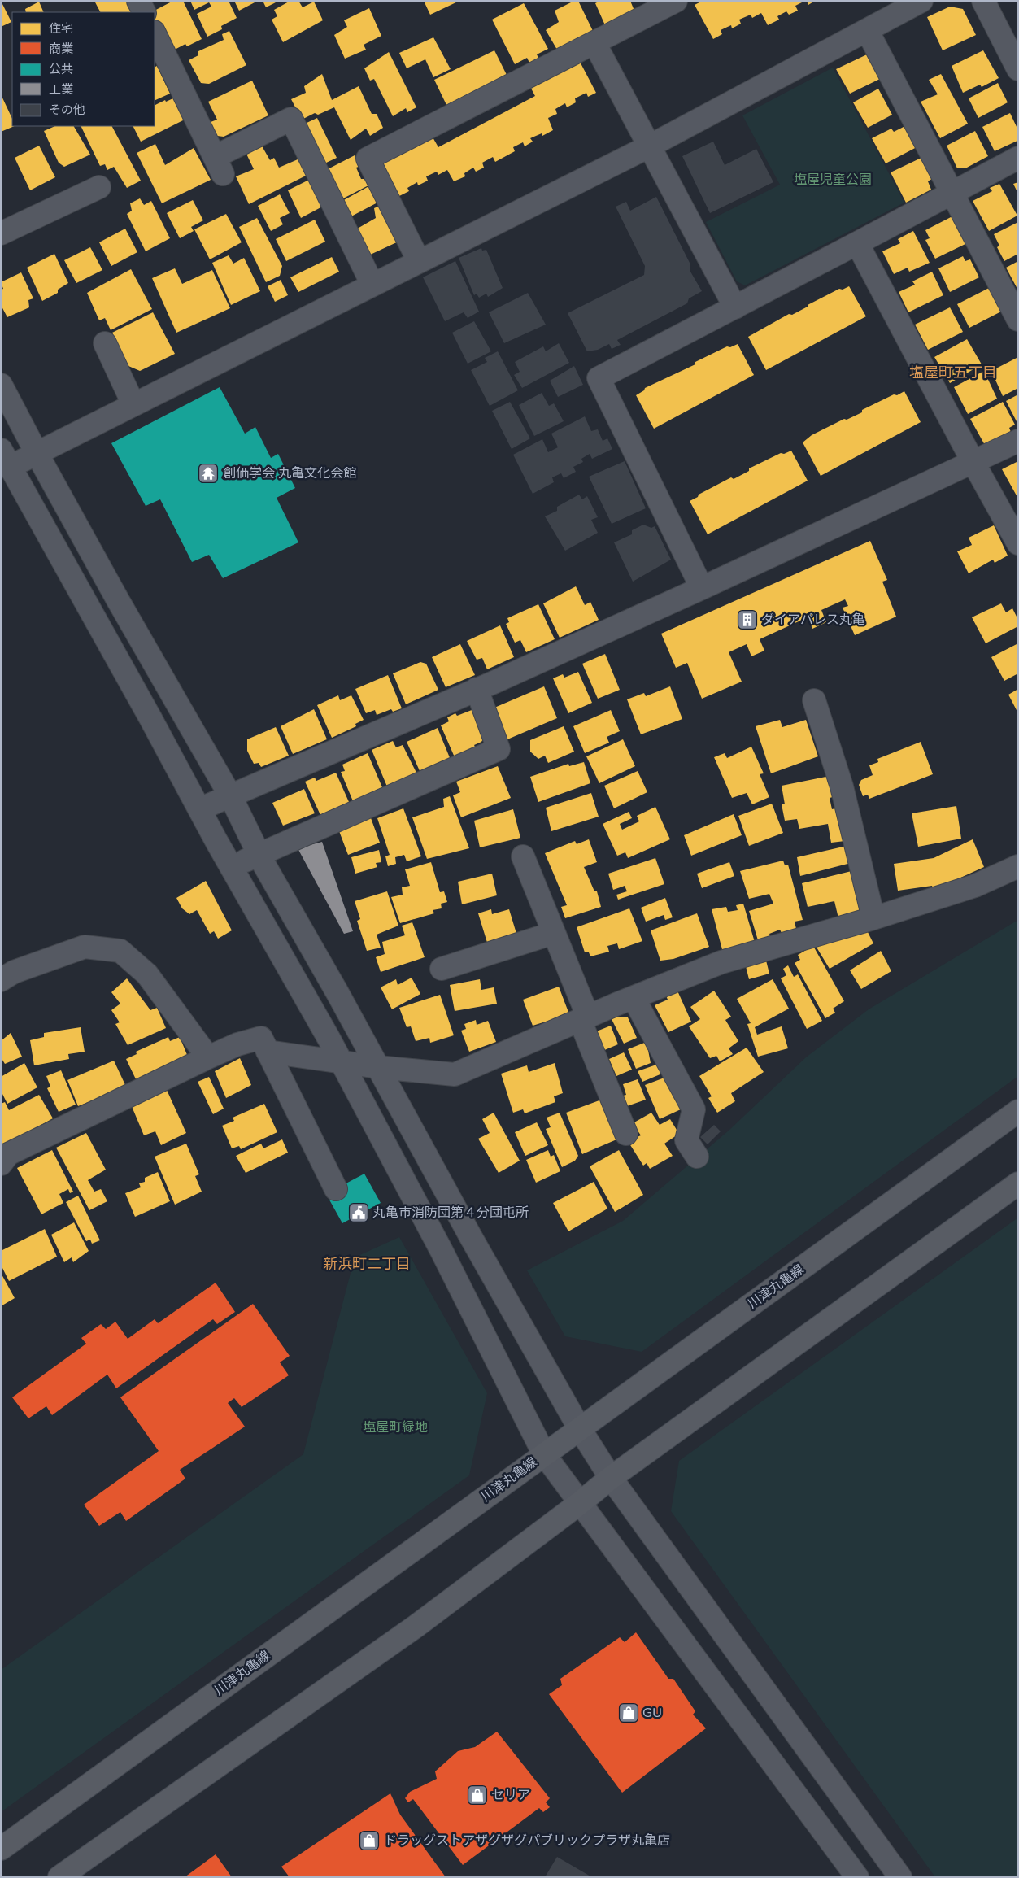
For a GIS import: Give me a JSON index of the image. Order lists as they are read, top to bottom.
{
  "streets": {
    "main road": ["川津丸亀線"]
  },
  "districts": ["塩屋町五丁目", "新浜町二丁目"],
  "parks": ["塩屋児童公園", "塩屋町緑地"],
  "places": {
    "temple": ["創価学会 丸亀文化会館"],
    "building": ["ダイアパレス丸亀"],
    "public building": ["丸亀市消防団第４分団屯所"],
    "shop": ["GU", "セリア", "ドラッグストアザグザグパブリックプラザ丸亀店"]
  },
  "legend": [
    "住宅",
    "商業",
    "公共",
    "工業",
    "その他"
  ]
}
